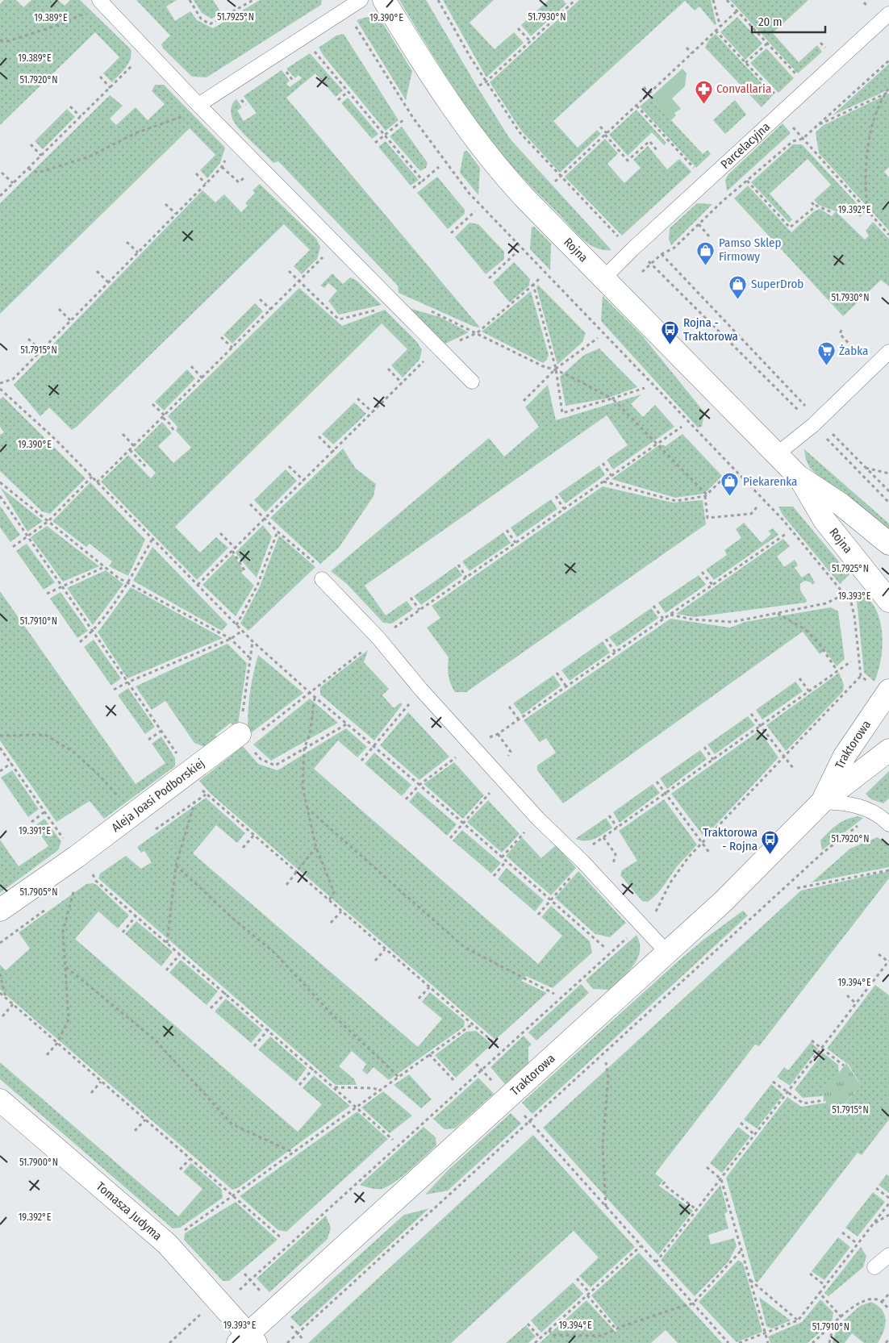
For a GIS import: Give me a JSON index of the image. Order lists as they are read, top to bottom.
{
  "streets": {
    "street": [
      "Rojna",
      "Traktorowa",
      "Aleja Joasi Podborskiej",
      "Tomasza Judyma"
    ],
    "lane": ["Parcelacyjna"]
  },
  "crossings": [
    ["Parcelacyjna", "Rojna"],
    ["Traktorowa", "Tomasza Judyma"]
  ],
  "places": {
    "pharmacy": ["Convallaria"],
    "shop": ["Pamso Sklep Firmowy", "SuperDrob", "Piekarenka"],
    "bus stop": ["Rojna - Traktorowa", "Traktorowa - Rojna"],
    "supermarket": ["Żabka"]
  },
  "scale_bar": "20 m",
  "coordinates": [
    "51.7925°N",
    "51.7930°N",
    "19.389°E",
    "19.390°E",
    "51.7920°N",
    "19.392°E",
    "51.7915°N",
    "19.393°E",
    "51.7910°N",
    "19.391°E",
    "51.7905°N",
    "19.394°E",
    "51.7900°N"
  ]
}
